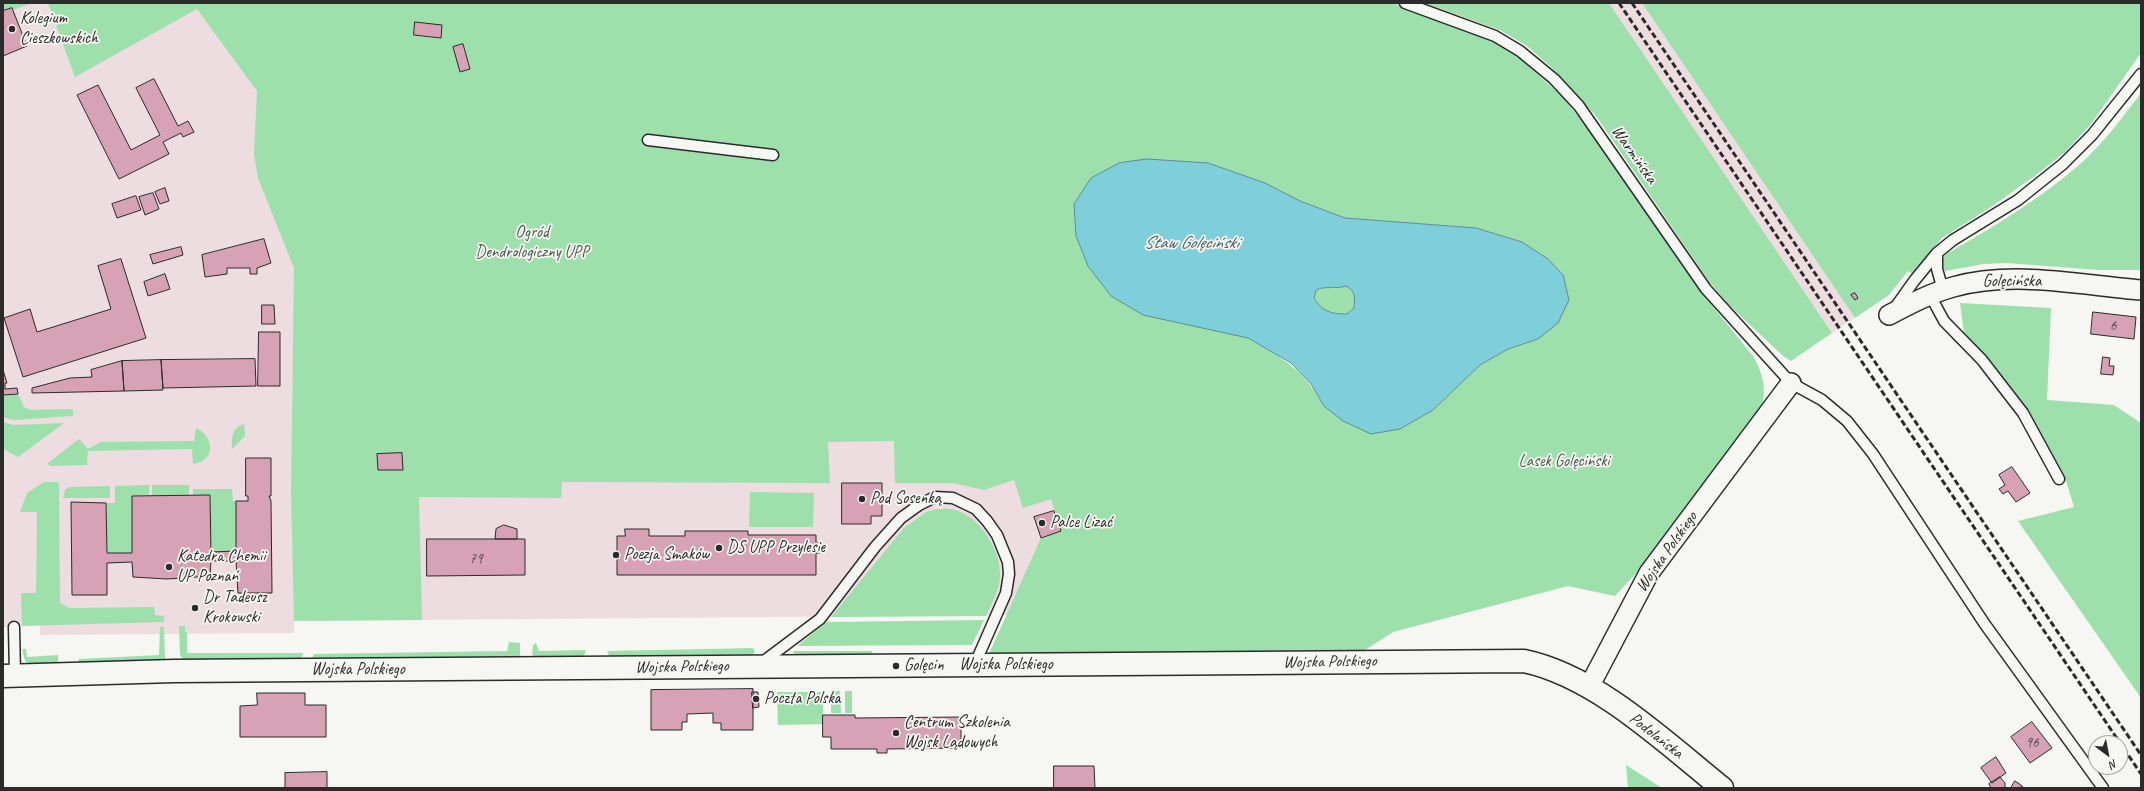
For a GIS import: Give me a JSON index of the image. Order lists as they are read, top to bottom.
{
  "streets": {
    "street": ["Golęcińska", "Wojska Polskiego", "Podolańska"],
    "lane": ["Warmińska"]
  },
  "crossings": [
    ["Warmińska", "Wojska Polskiego"],
    ["Wojska Polskiego", "Podolańska"]
  ],
  "water": ["Staw Golęciński"],
  "parks": ["Ogród Dendrologiczny UPP", "Lasek Golęciński"],
  "places": [
    "Kolegium Cieszkowskich",
    "Pod Sosenką",
    "Palce Lizać",
    "DS UPP Przylesie",
    "Poezja Smaków",
    "Katedra Chemii UP Poznań",
    "Dr Tadeusz Krokowski",
    "Golęcin",
    "Poczta Polska",
    "Centrum Szkolenia Wojsk Lądowych"
  ],
  "house_numbers": ["6", "79", "96"],
  "north": "bottom right"
}
